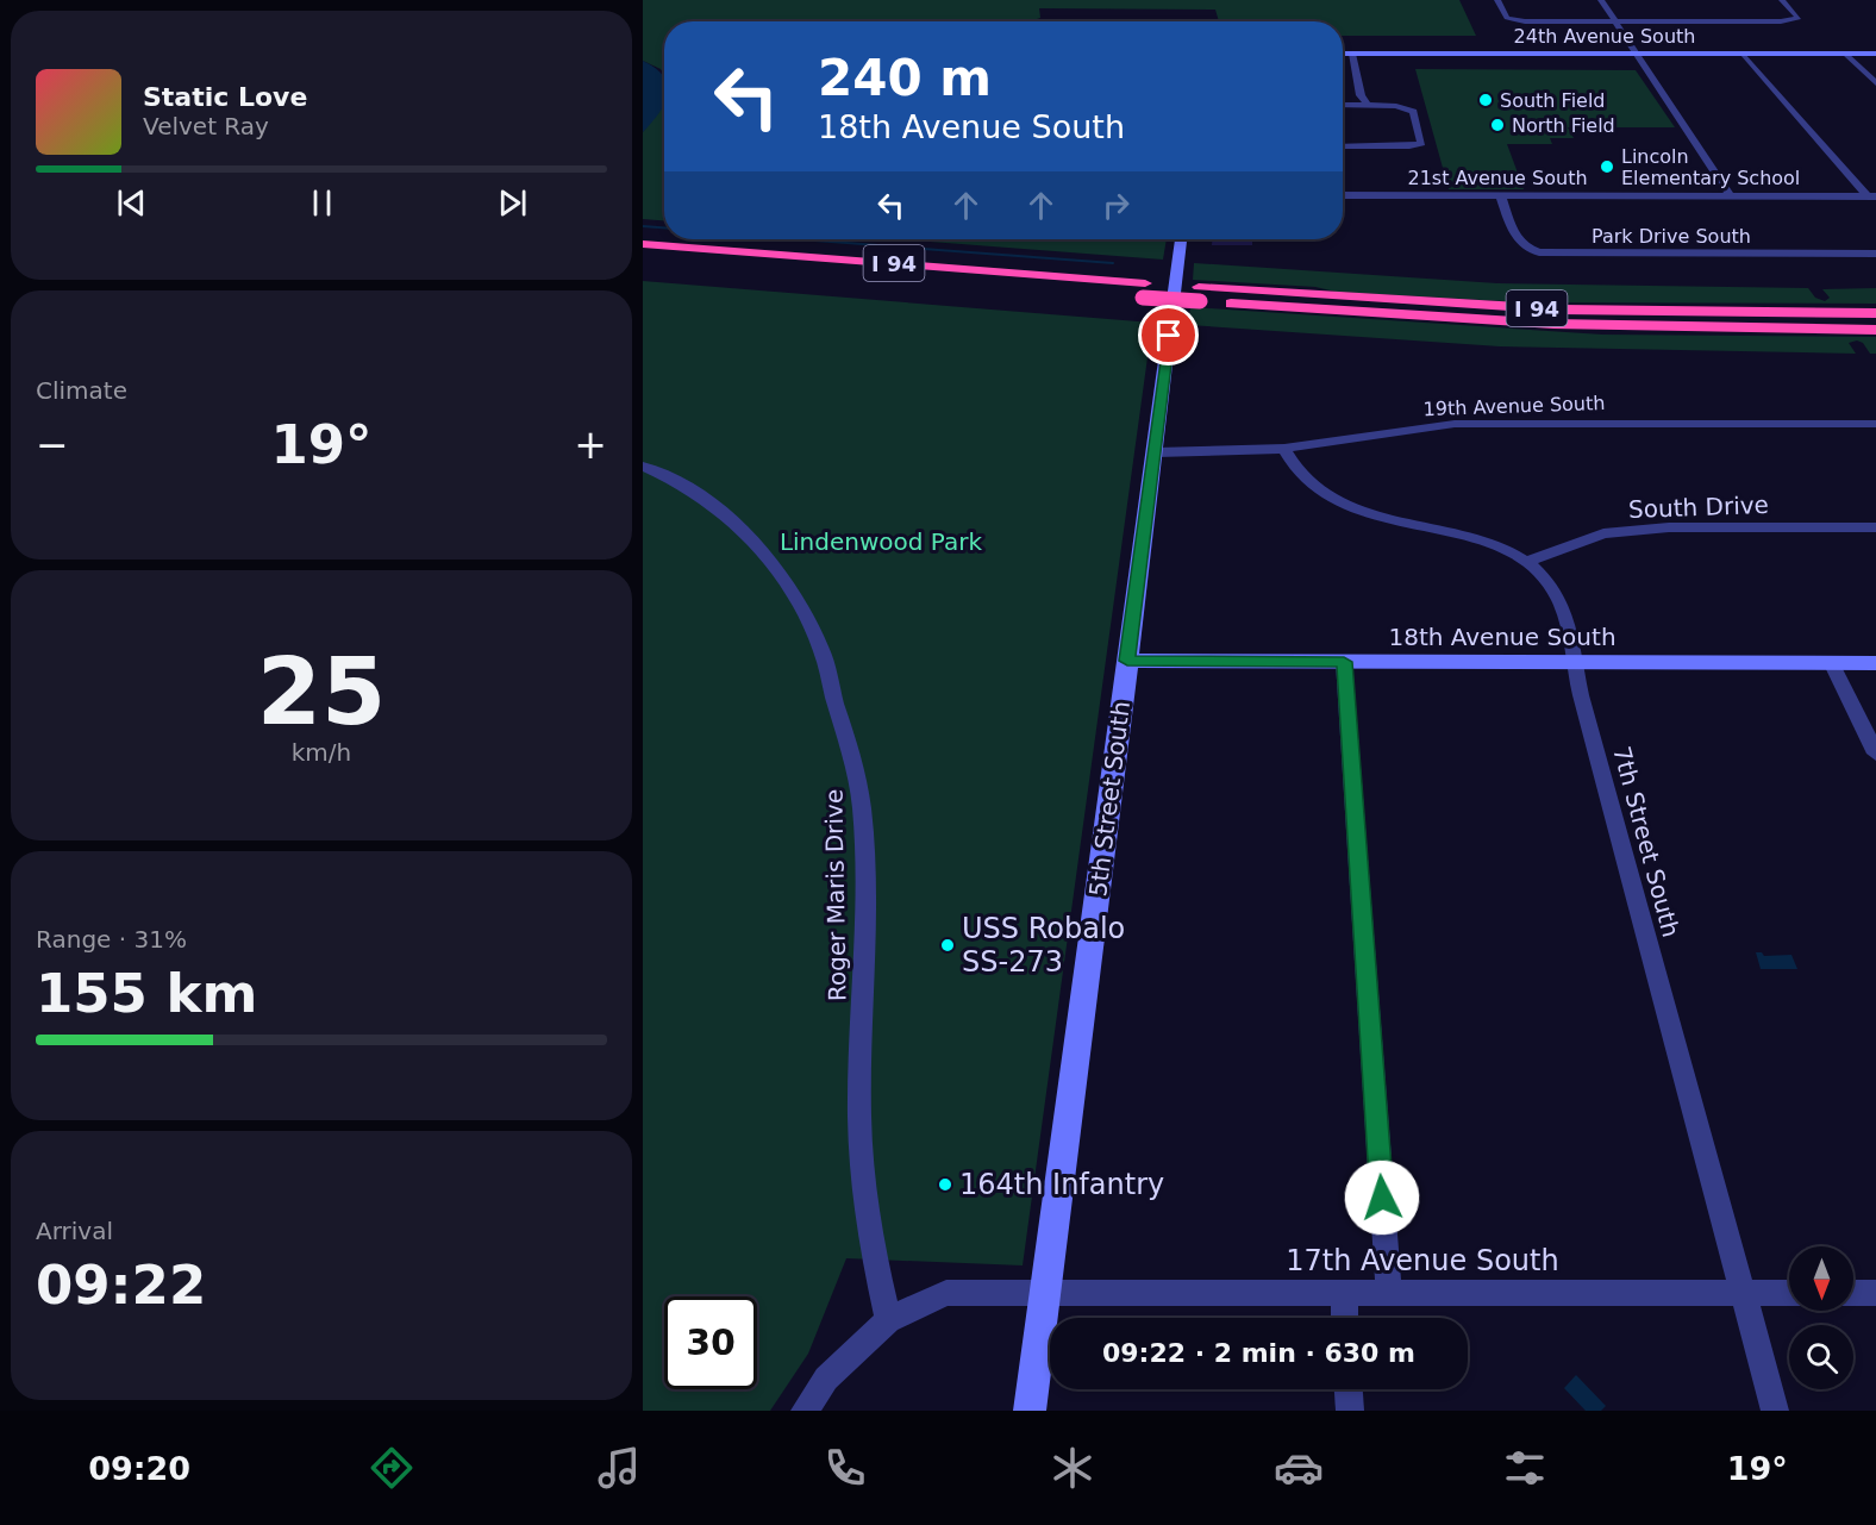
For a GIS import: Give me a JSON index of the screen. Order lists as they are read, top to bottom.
{
  "streets": {
    "highway": ["I 94"],
    "street": [
      "24th Avenue South",
      "21st Avenue South",
      "Park Drive South",
      "19th Avenue South",
      "South Drive",
      "18th Avenue South",
      "5th Street South",
      "7th Street South",
      "Roger Maris Drive",
      "17th Avenue South"
    ]
  },
  "crossings": [
    ["21st Avenue South", "Park Drive South"],
    ["19th Avenue South", "5th Street South"],
    ["19th Avenue South", "7th Street South"],
    ["South Drive", "7th Street South"],
    ["18th Avenue South", "5th Street South"],
    ["18th Avenue South", "7th Street South"],
    ["5th Street South", "17th Avenue South"],
    ["7th Street South", "17th Avenue South"],
    ["Roger Maris Drive", "17th Avenue South"]
  ],
  "parks": ["Lindenwood Park"],
  "places": [
    "South Field",
    "North Field",
    "Lincoln Elementary School",
    "USS Robalo SS-273",
    "164th Infantry"
  ],
  "north": "bottom",
  "page": {
    "turn": ["240 m", "18th Avenue South"],
    "song": ["Static Love", "Velvet Ray"],
    "tile": [
      "Climate",
      ["25", "km/h"],
      ["Range · 31%", "155 km"],
      ["Arrival", "09:22"]
    ],
    "heat": ["−", "19°", "+"],
    "limit": "30",
    "trip": "09:22 · 2 min · 630 m",
    "tabs": ["09:20", "19°"]
  }
}
